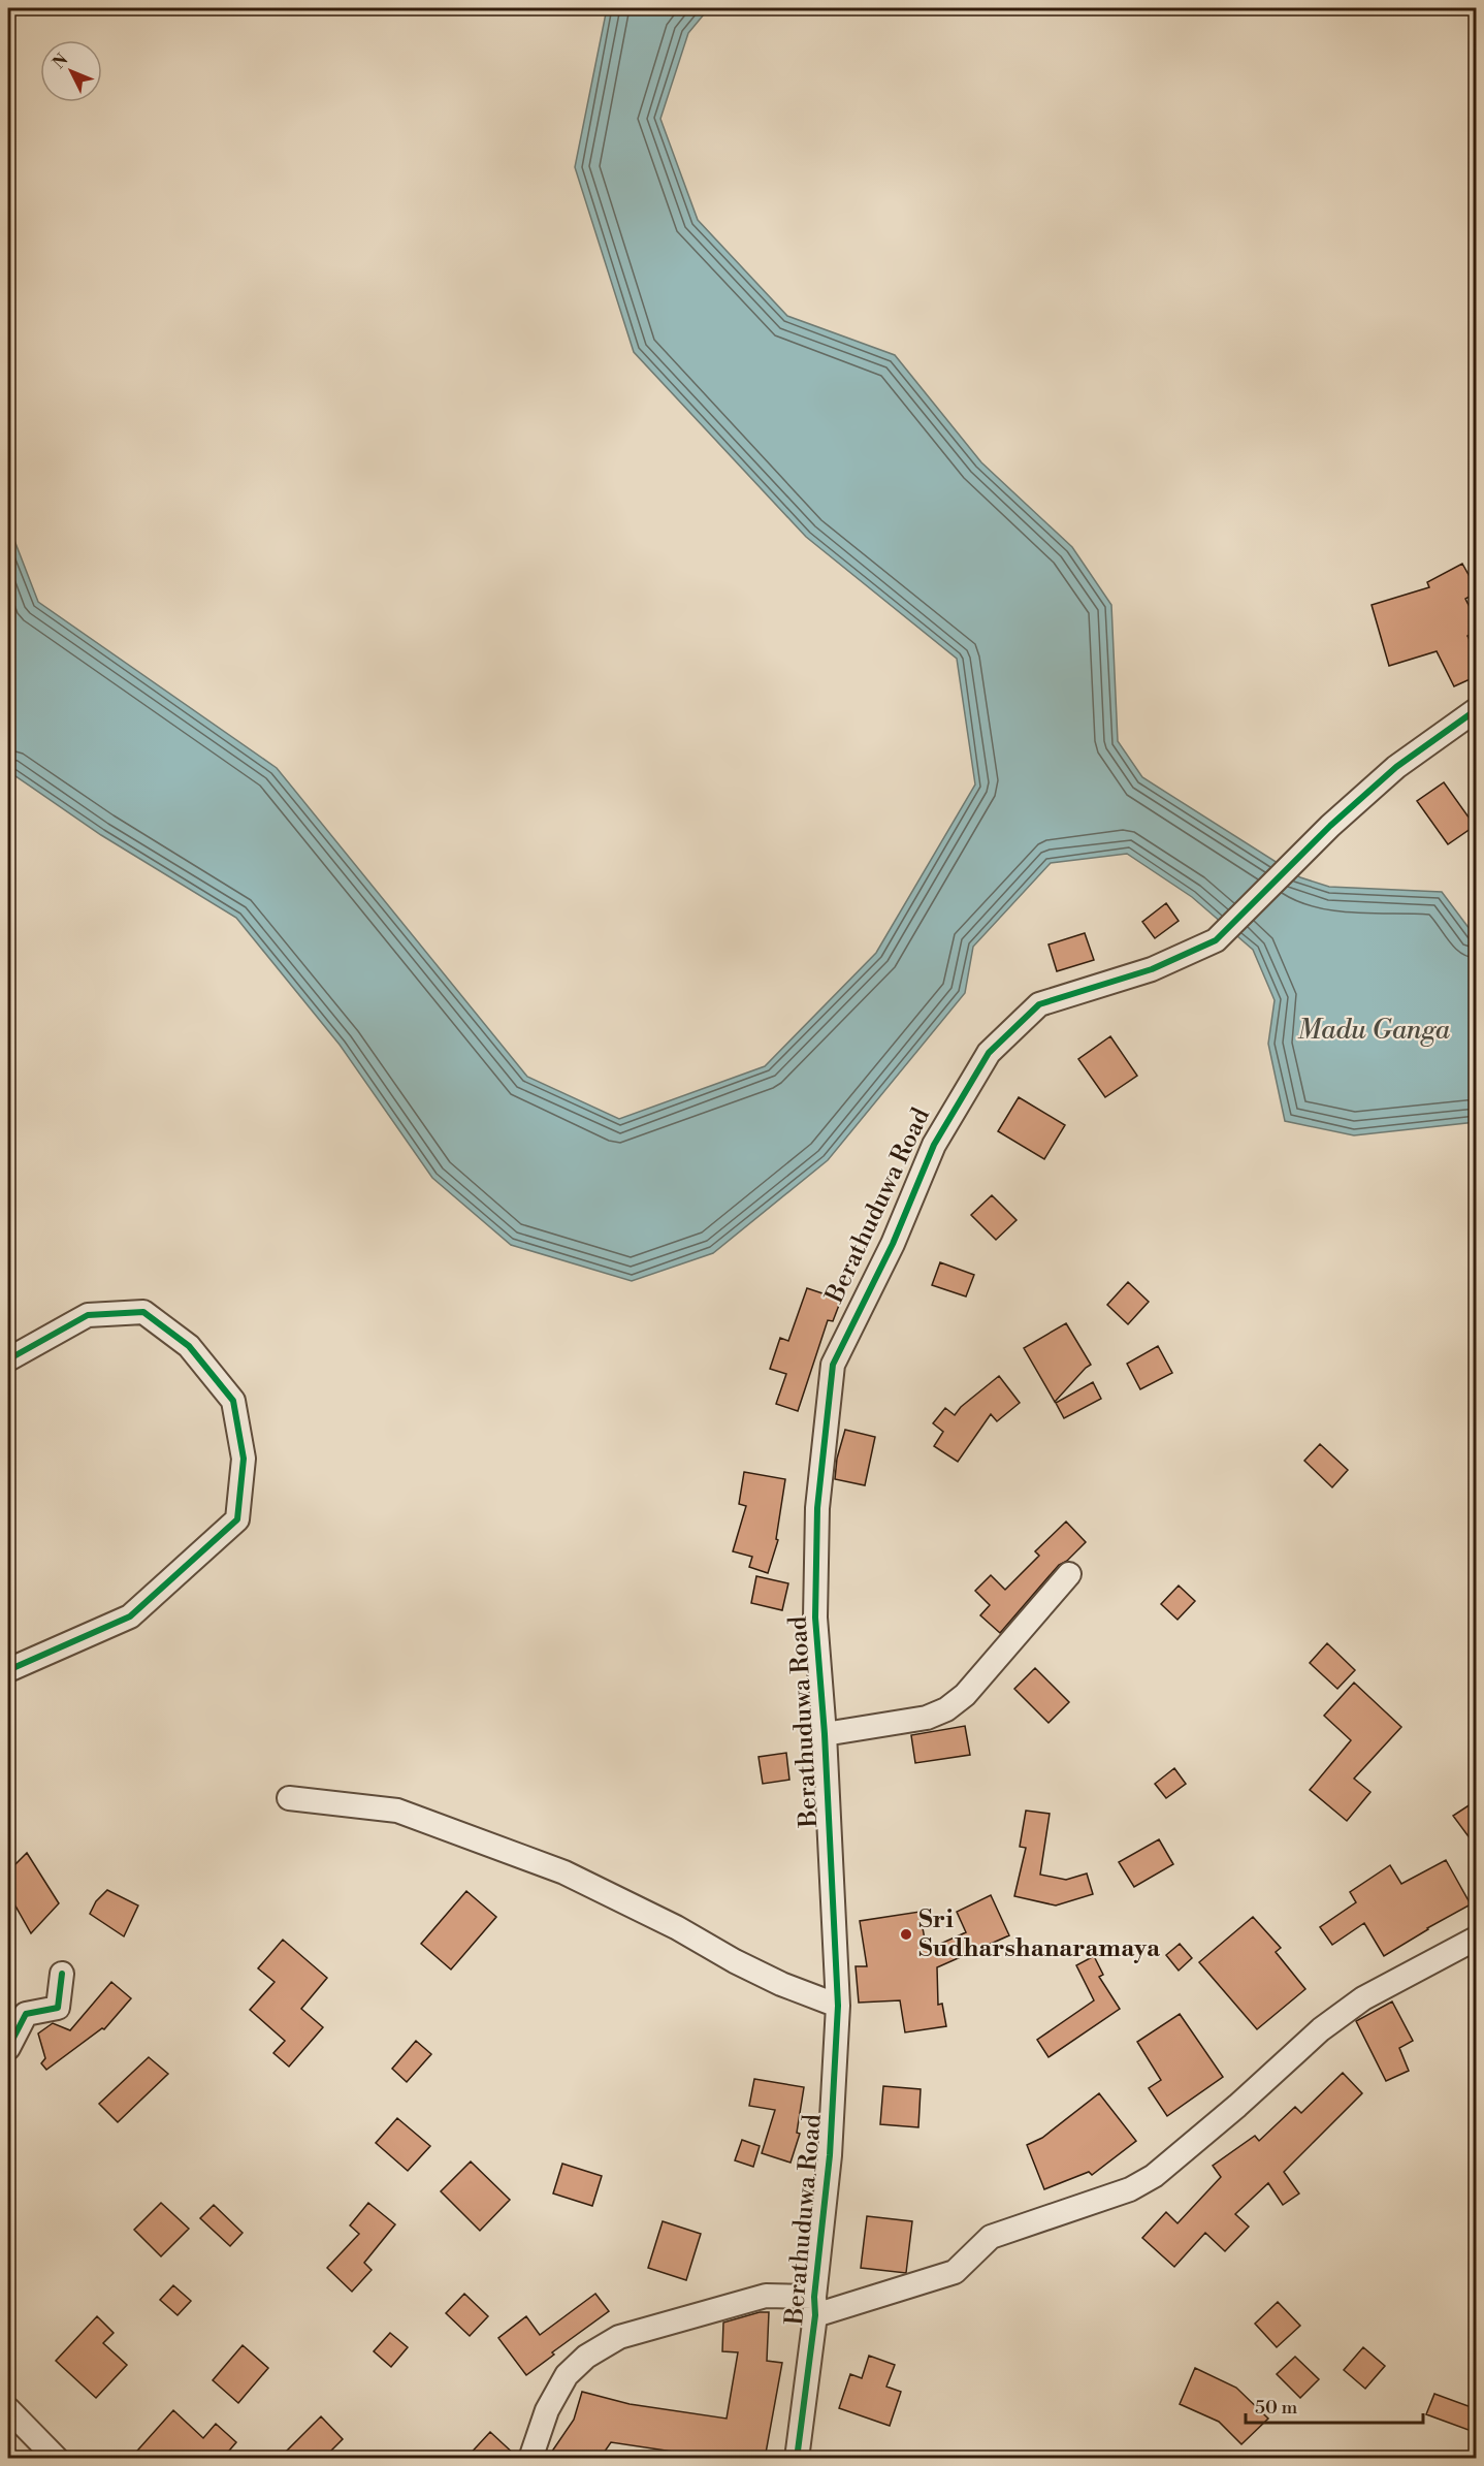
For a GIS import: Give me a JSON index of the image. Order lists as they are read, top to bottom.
{
  "streets": {
    "street": ["Berathuduwa Road"]
  },
  "water": ["Madu Ganga"],
  "places": ["Sri Sudharshanaramaya"],
  "scale_bar": "50 m",
  "north": "top left"
}
